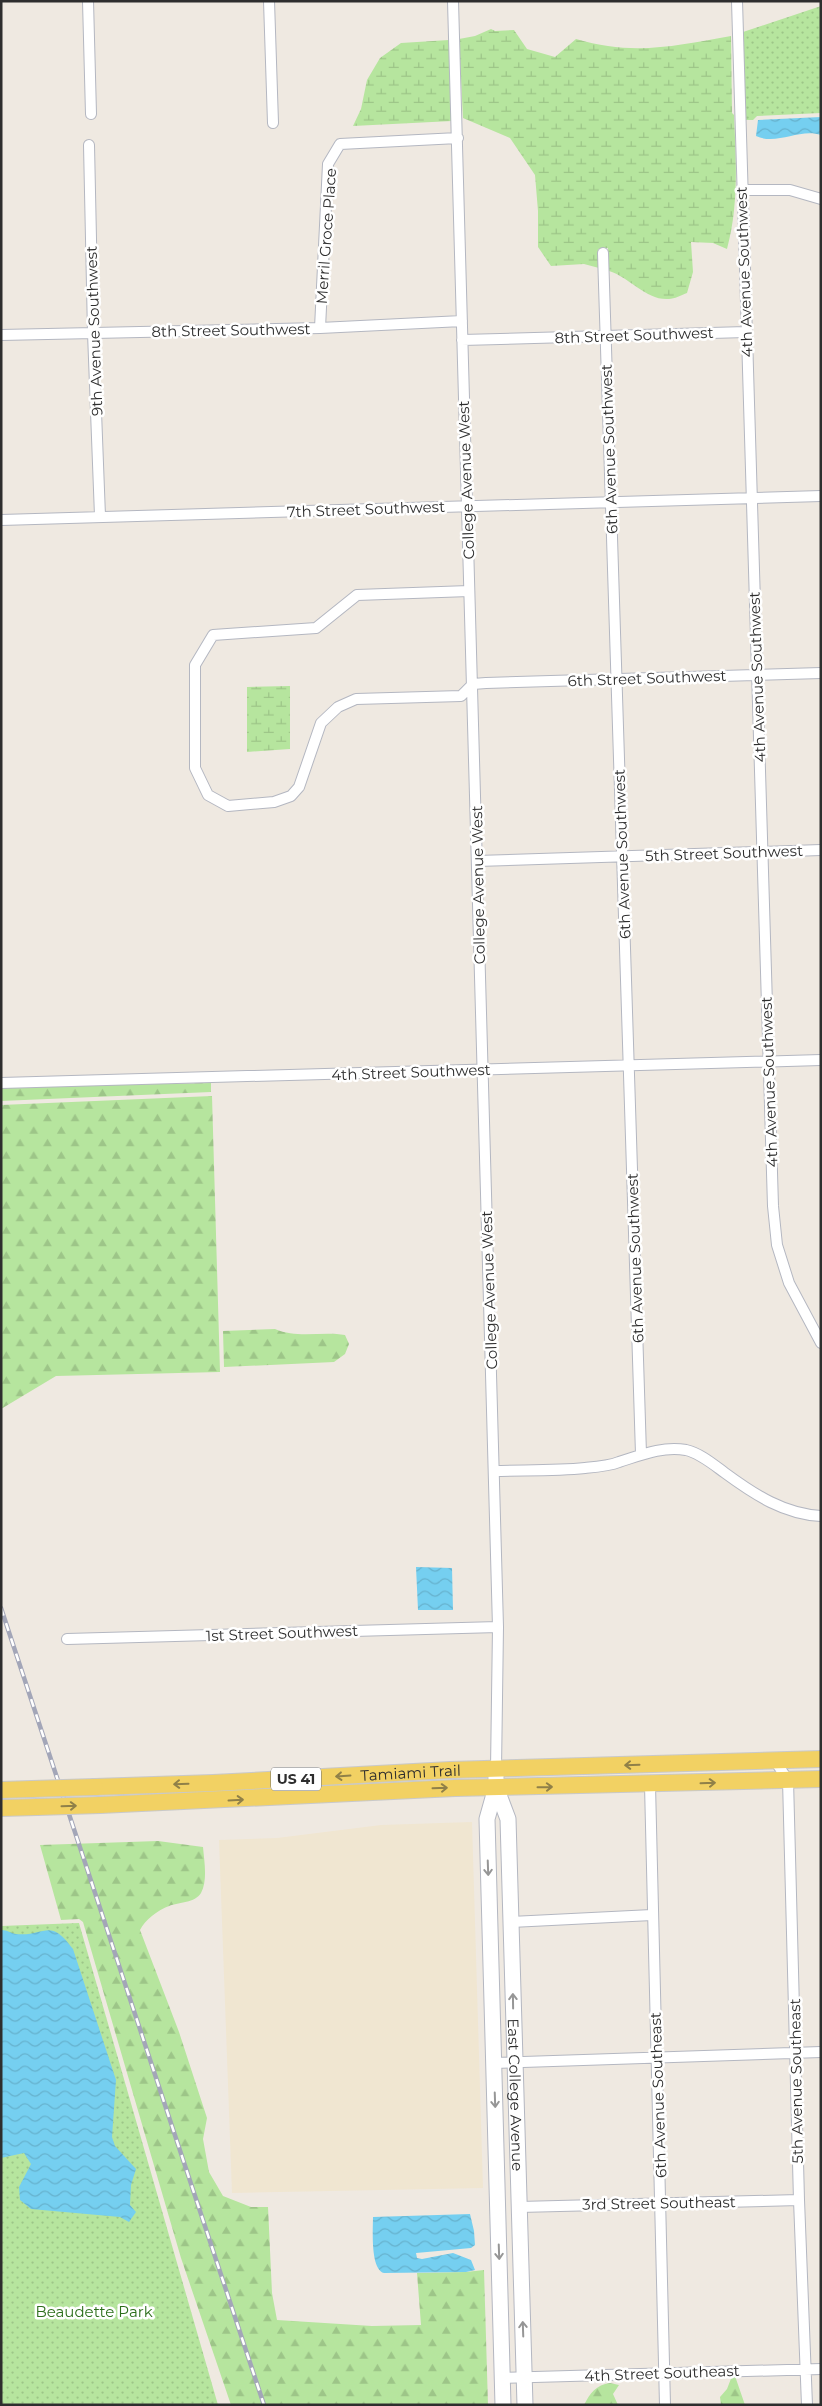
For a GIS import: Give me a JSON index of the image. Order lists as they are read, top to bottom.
{
  "streets": {
    "main road": ["Tamiami Trail", "US 41", "East College Avenue"],
    "street": [
      "Merril Groce Place",
      "4th Avenue Southwest",
      "8th Street Southwest",
      "9th Avenue Southwest",
      "6th Avenue Southwest",
      "College Avenue West",
      "7th Street Southwest",
      "6th Street Southwest",
      "5th Street Southwest",
      "4th Street Southwest",
      "1st Street Southwest",
      "5th Avenue Southeast",
      "6th Avenue Southeast",
      "3rd Street Southeast",
      "4th Street Southeast"
    ]
  },
  "crossings": [
    ["Merril Groce Place", "8th Street Southwest"],
    ["Merril Groce Place", "College Avenue West"],
    ["4th Avenue Southwest", "8th Street Southwest"],
    ["4th Avenue Southwest", "7th Street Southwest"],
    ["4th Avenue Southwest", "6th Street Southwest"],
    ["4th Avenue Southwest", "5th Street Southwest"],
    ["4th Avenue Southwest", "4th Street Southwest"],
    ["8th Street Southwest", "9th Avenue Southwest"],
    ["8th Street Southwest", "6th Avenue Southwest"],
    ["8th Street Southwest", "College Avenue West"],
    ["9th Avenue Southwest", "7th Street Southwest"],
    ["6th Avenue Southwest", "7th Street Southwest"],
    ["6th Avenue Southwest", "6th Street Southwest"],
    ["6th Avenue Southwest", "5th Street Southwest"],
    ["6th Avenue Southwest", "4th Street Southwest"],
    ["College Avenue West", "7th Street Southwest"],
    ["College Avenue West", "6th Street Southwest"],
    ["College Avenue West", "5th Street Southwest"],
    ["College Avenue West", "4th Street Southwest"],
    ["College Avenue West", "1st Street Southwest"],
    ["College Avenue West", "Tamiami Trail"],
    ["College Avenue West", "East College Avenue"],
    ["Tamiami Trail", "5th Avenue Southeast"],
    ["Tamiami Trail", "East College Avenue"],
    ["Tamiami Trail", "6th Avenue Southeast"],
    ["5th Avenue Southeast", "3rd Street Southeast"],
    ["5th Avenue Southeast", "4th Street Southeast"],
    ["East College Avenue", "3rd Street Southeast"],
    ["East College Avenue", "4th Street Southeast"],
    ["6th Avenue Southeast", "3rd Street Southeast"],
    ["6th Avenue Southeast", "4th Street Southeast"]
  ],
  "parks": ["Beaudette Park"]
}
